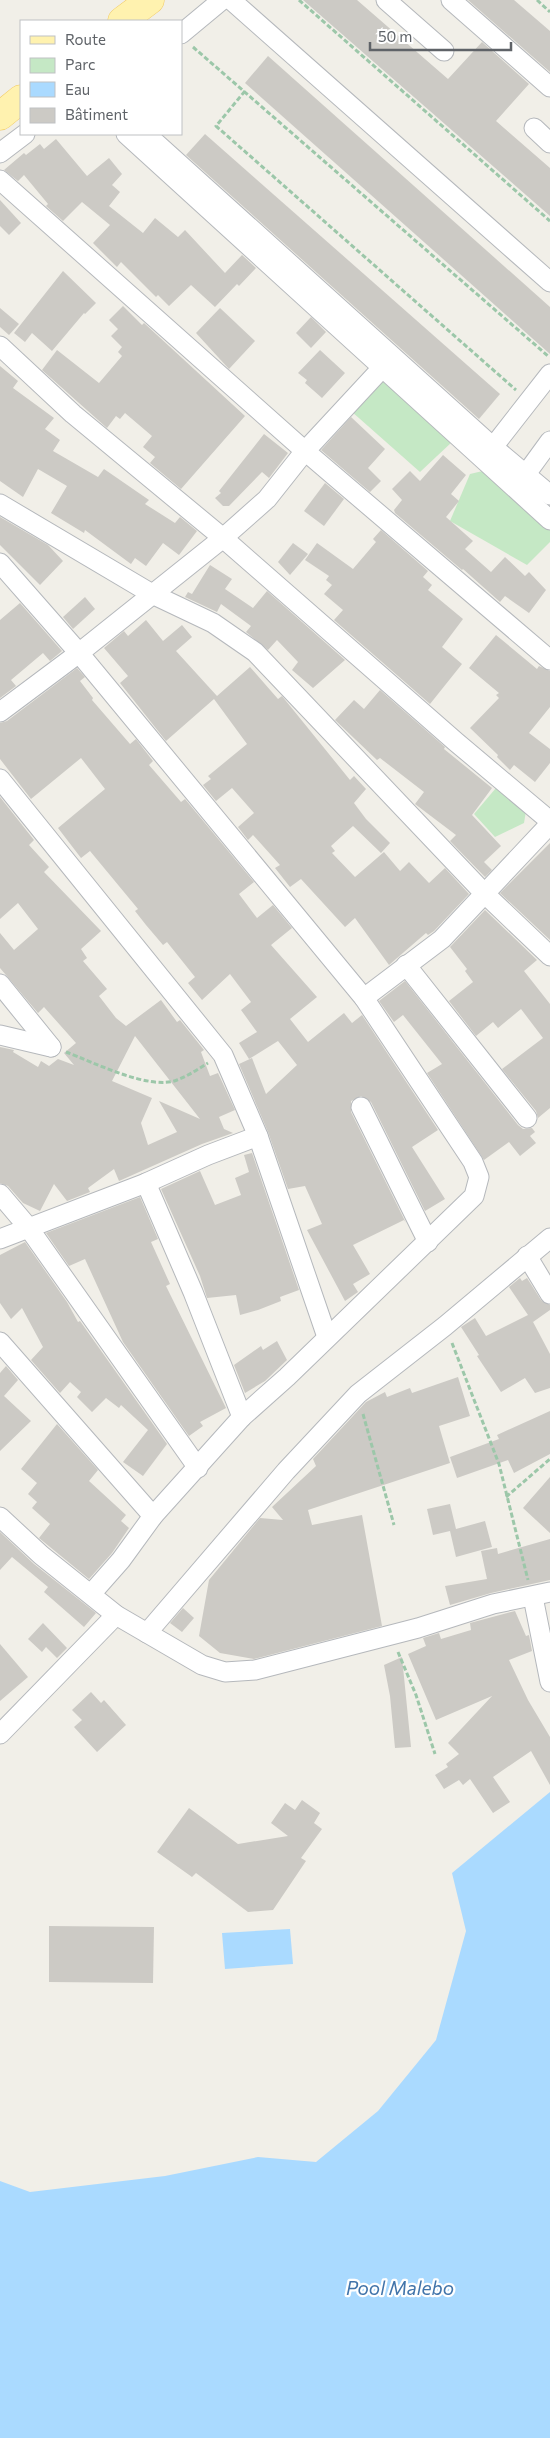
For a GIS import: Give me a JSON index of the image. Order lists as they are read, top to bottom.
{
  "water": ["Pool Malebo"],
  "legend": [
    "Route",
    "Parc",
    "Eau",
    "Bâtiment"
  ],
  "scale_bar": "50 m"
}
